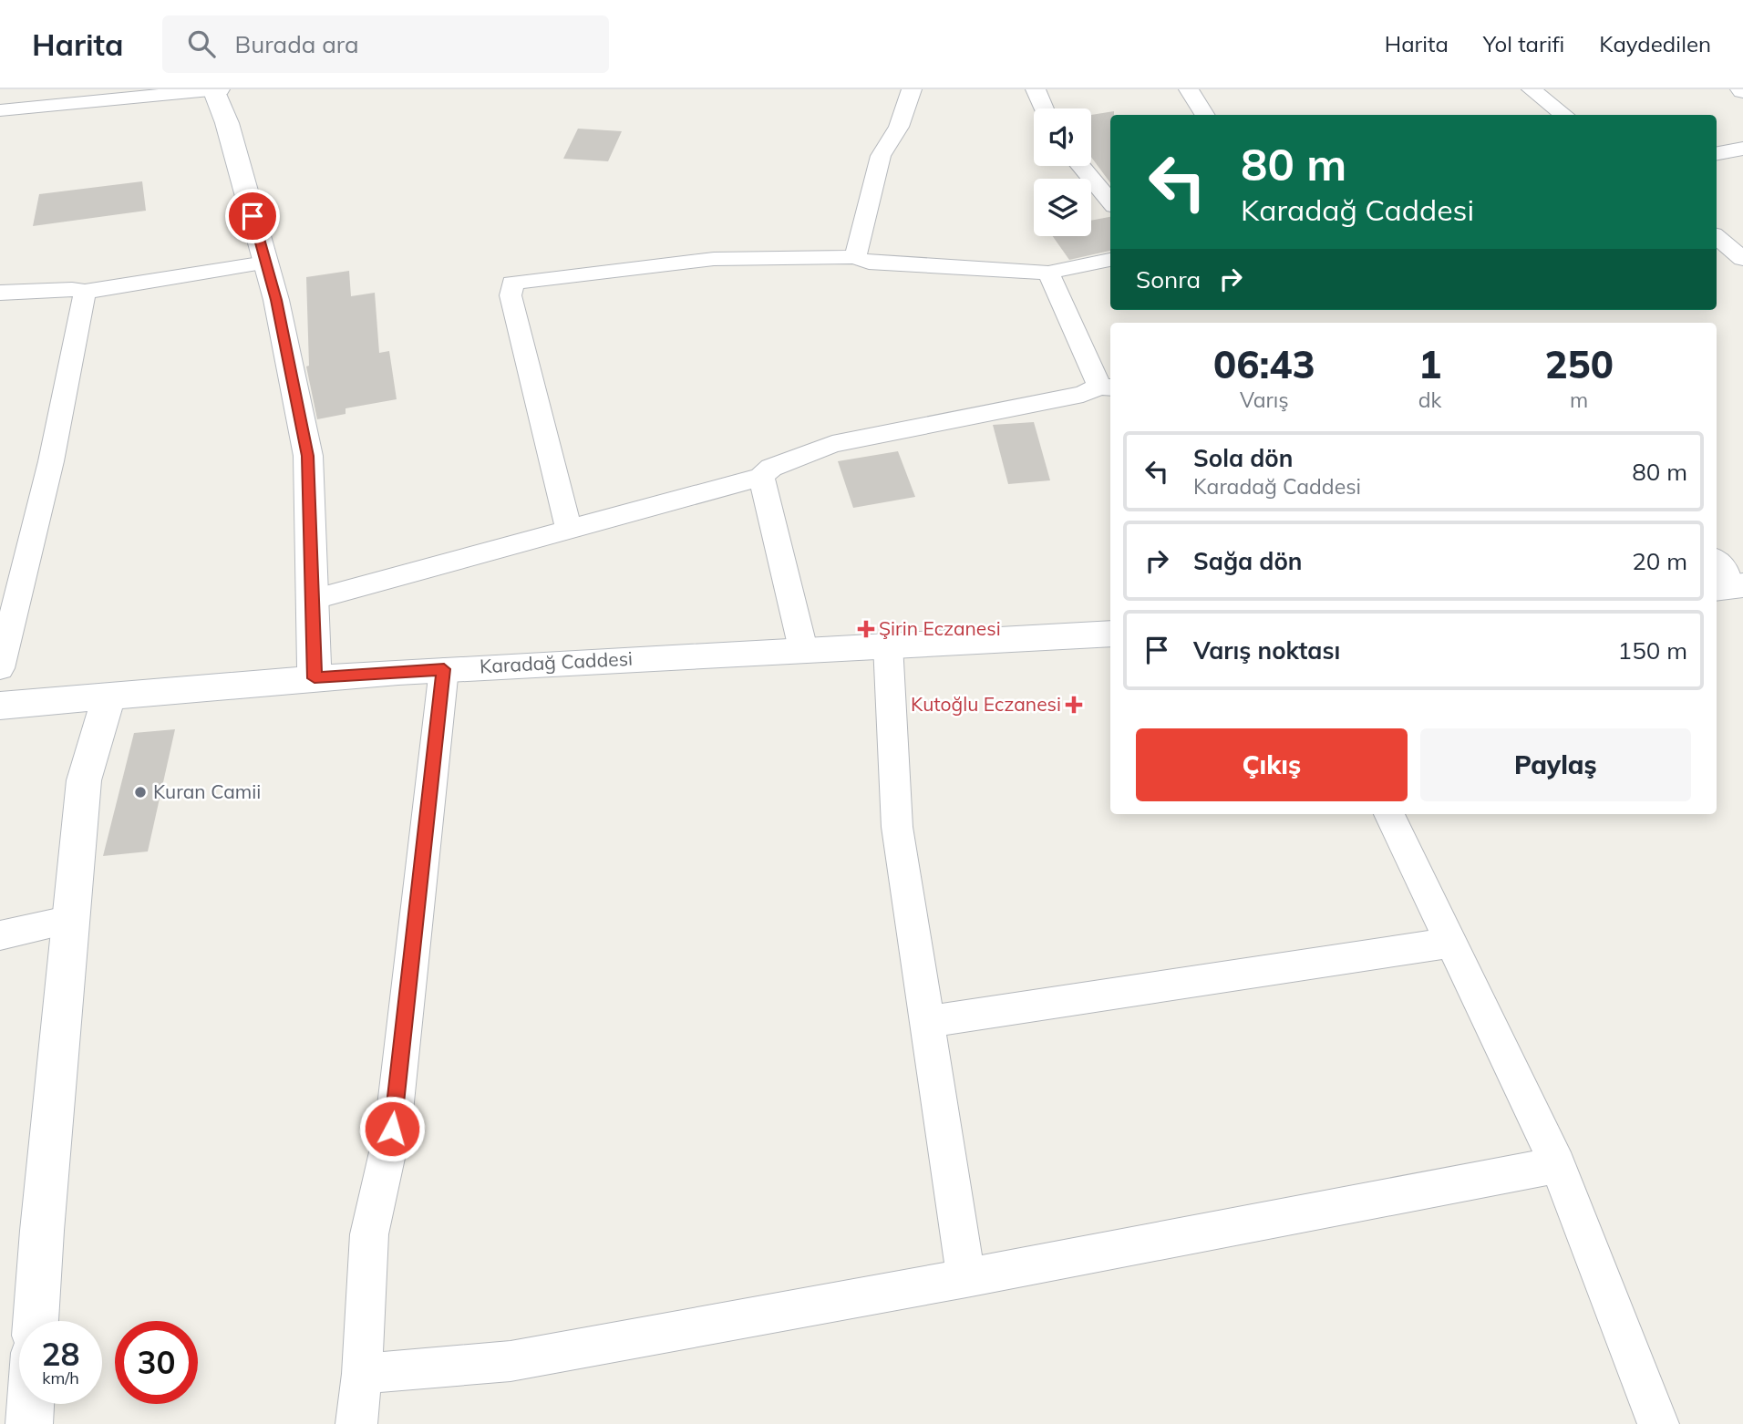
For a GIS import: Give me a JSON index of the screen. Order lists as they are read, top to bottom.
{
  "streets": {
    "street": ["Karadağ Caddesi"]
  },
  "places": {
    "health": ["Şirin Eczanesi", "Kutoğlu Eczanesi"],
    "other": ["Kuran Camii"]
  },
  "page": {
    "header": "Harita",
    "search": "Burada ara",
    "nav": ["Harita", "Yol tarifi", "Kaydedilen"],
    "turn": ["80 m", "Karadağ Caddesi"],
    "then": "Sonra",
    "eta": [
      "06:43",
      "Varış",
      "1",
      "dk",
      "250",
      "m"
    ],
    "list": [
      {
        "name": "Sola dön",
        "note": "Karadağ Caddesi",
        "value": "80 m"
      },
      {
        "name": "Sağa dön",
        "value": "20 m"
      },
      {
        "name": "Varış noktası",
        "value": "150 m"
      }
    ],
    "buttons": ["Çıkış", "Paylaş"],
    "speed": "28 km/h",
    "limit": "30"
  }
}
